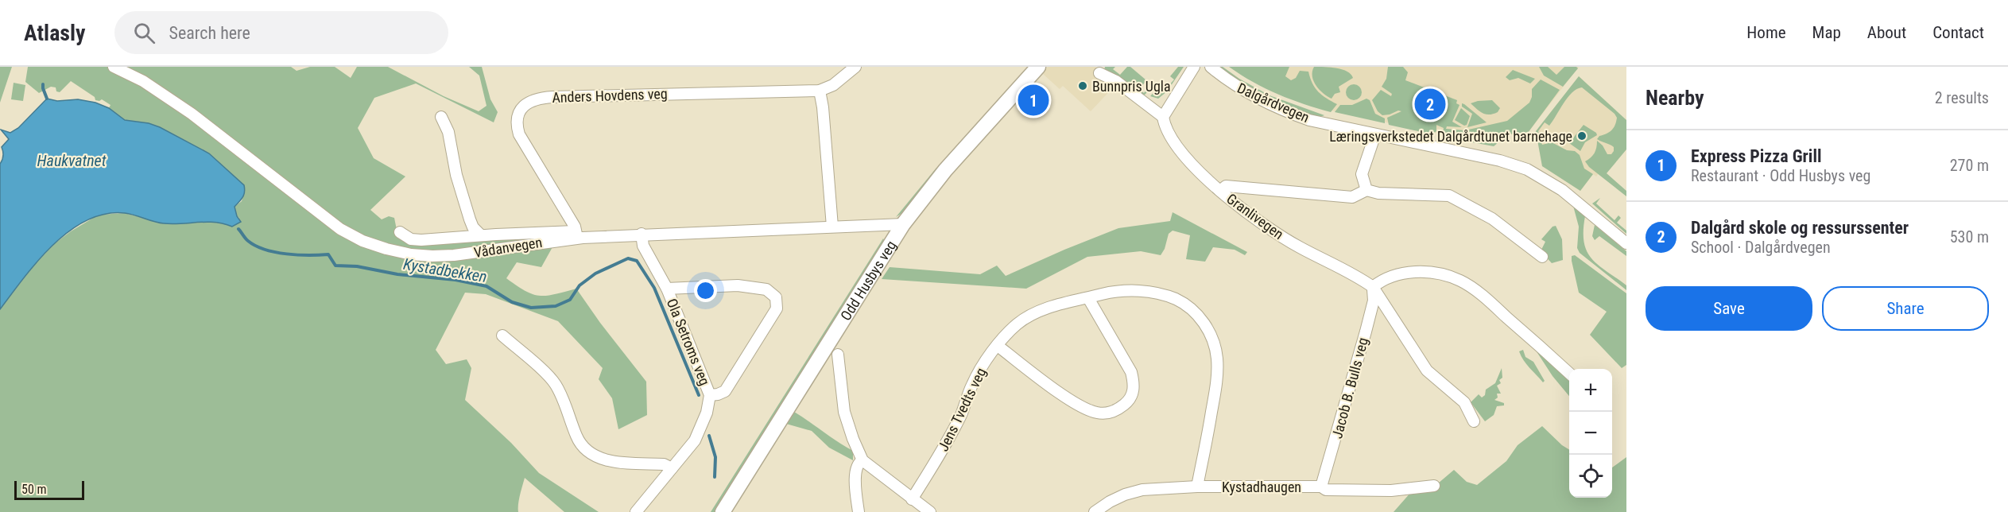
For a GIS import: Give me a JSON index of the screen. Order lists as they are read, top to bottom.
{
  "streets": {
    "street": [
      "Anders Hovdens veg",
      "Dalgårdvegen",
      "Granlivegen",
      "Vådanvegen",
      "Odd Husbys veg",
      "Ola Setroms veg",
      "Jacob B. Bulls veg",
      "Jens Tvedts veg",
      "Kystadhaugen"
    ]
  },
  "crossings": [
    ["Anders Hovdens veg", "Vådanvegen"],
    ["Granlivegen", "Jacob B. Bulls veg"],
    ["Vådanvegen", "Odd Husbys veg"],
    ["Vådanvegen", "Ola Setroms veg"],
    ["Jacob B. Bulls veg", "Kystadhaugen"],
    ["Jens Tvedts veg", "Kystadhaugen"]
  ],
  "water": ["Haukvatnet", "Kystadbekken"],
  "places": ["Bunnpris Ugla", "Læringsverkstedet Dalgårdtunet barnehage"],
  "scale_bar": "50 m",
  "page": {
    "header": "Atlasly",
    "search": "Search here",
    "nav": [
      "Home",
      "Map",
      "About",
      "Contact"
    ],
    "heading": ["Nearby", "2 results"],
    "pins": ["1", "2"],
    "list": [
      {
        "mark": "1",
        "name": "Express Pizza Grill",
        "note": "Restaurant · Odd Husbys veg",
        "value": "270 m"
      },
      {
        "mark": "2",
        "name": "Dalgård skole og ressurssenter",
        "note": "School · Dalgårdvegen",
        "value": "530 m"
      }
    ],
    "buttons": ["Save", "Share"],
    "map_buttons": ["+", "−"],
    "scale": "50 m"
  }
}
